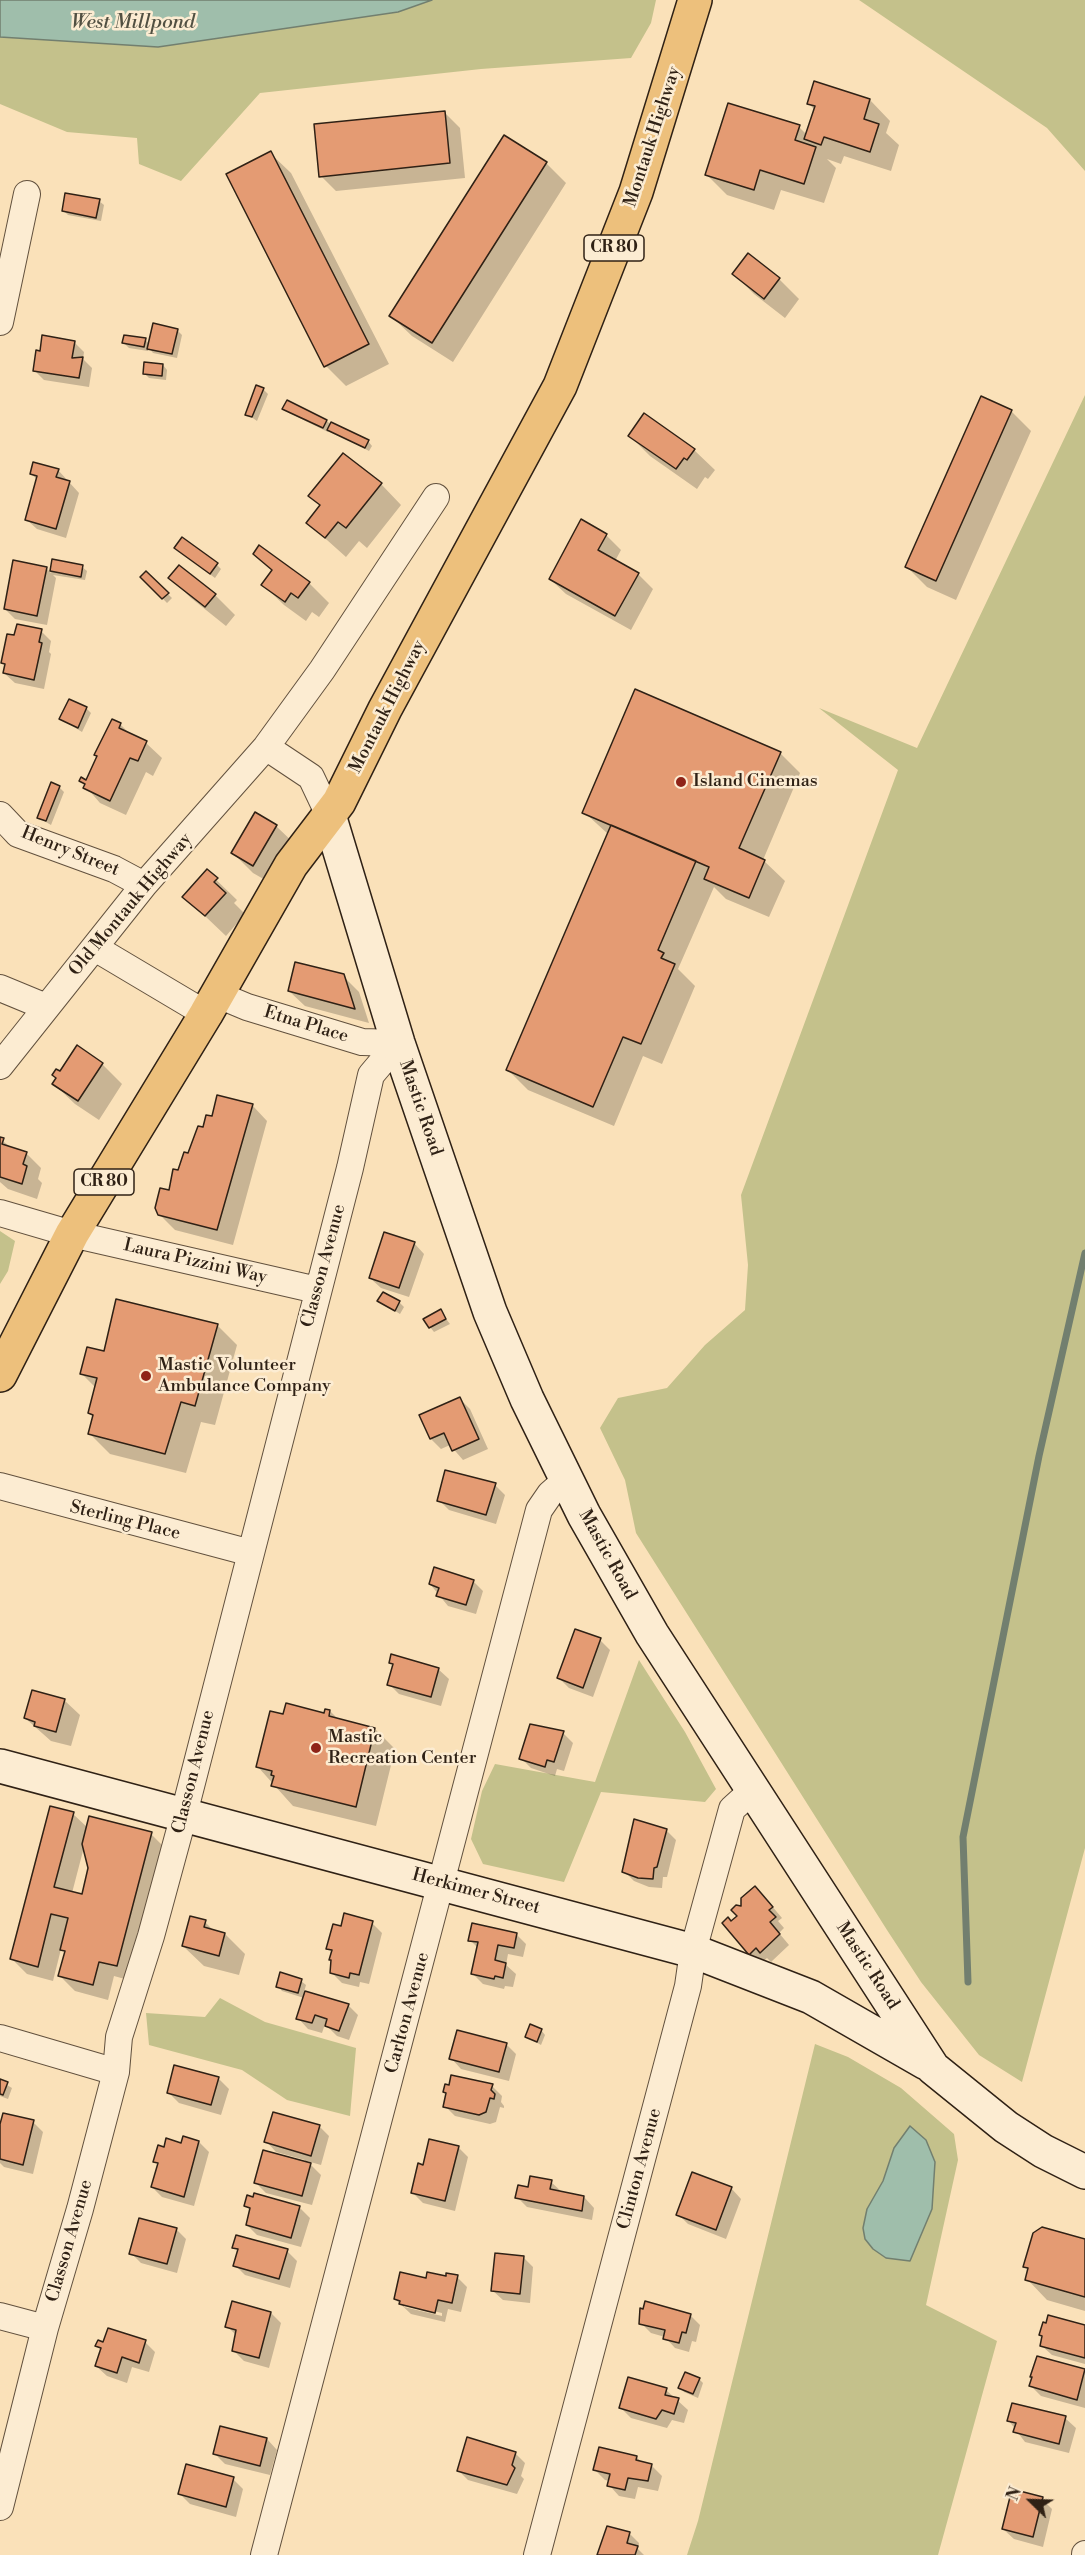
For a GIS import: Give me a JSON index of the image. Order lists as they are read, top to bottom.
{
  "streets": {
    "main road": [
      "Montauk Highway",
      "CR 80",
      "Mastic Road",
      "Herkimer Street"
    ],
    "street": [
      "Henry Street",
      "Old Montauk Highway",
      "Etna Place",
      "Laura Pizzini Way",
      "Classon Avenue",
      "Sterling Place",
      "Carlton Avenue",
      "Clinton Avenue"
    ]
  },
  "crossings": [
    ["Montauk Highway", "Etna Place"],
    ["Montauk Highway", "Mastic Road"],
    ["Montauk Highway", "Laura Pizzini Way"],
    ["Henry Street", "Old Montauk Highway"],
    ["Old Montauk Highway", "Etna Place"],
    ["Etna Place", "Mastic Road"],
    ["Etna Place", "Classon Avenue"],
    ["Mastic Road", "Classon Avenue"],
    ["Mastic Road", "Herkimer Street"],
    ["Mastic Road", "Carlton Avenue"],
    ["Mastic Road", "Clinton Avenue"],
    ["Laura Pizzini Way", "Classon Avenue"],
    ["Classon Avenue", "Sterling Place"],
    ["Classon Avenue", "Herkimer Street"],
    ["Herkimer Street", "Carlton Avenue"],
    ["Herkimer Street", "Clinton Avenue"]
  ],
  "water": ["West Millpond"],
  "places": ["Island Cinemas", "Mastic Volunteer Ambulance Company", "Mastic Recreation Center"],
  "north": "top left"
}
